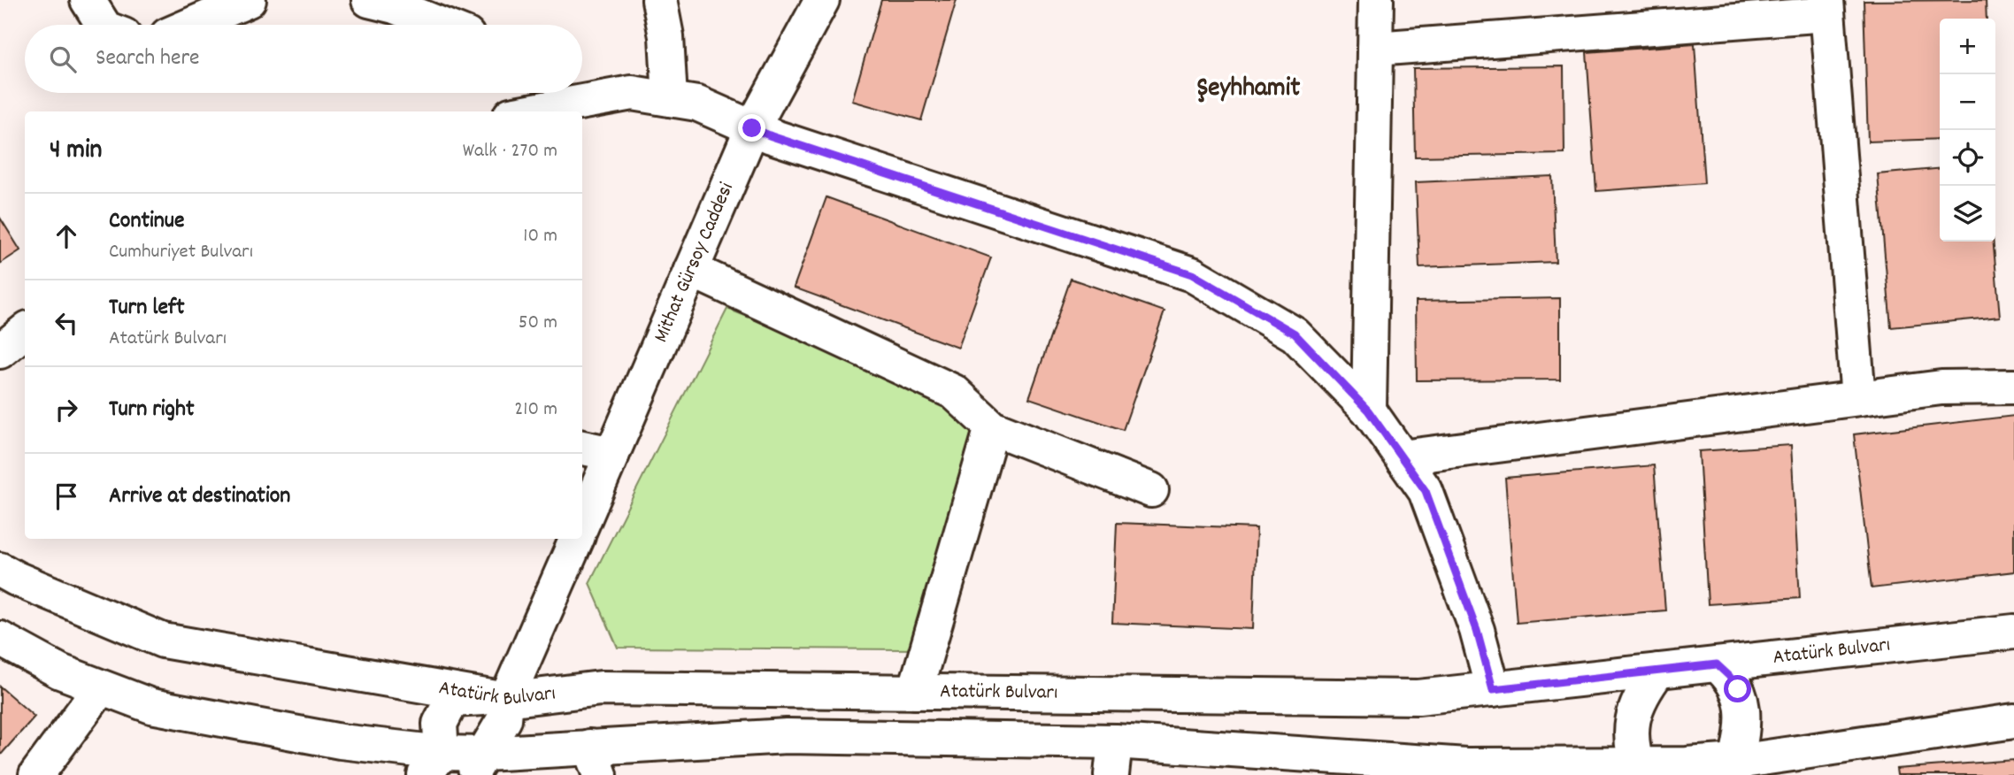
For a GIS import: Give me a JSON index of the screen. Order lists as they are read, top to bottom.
{
  "streets": {
    "main road": ["Mithat Gürsoy Caddesi", "Atatürk Bulvarı"]
  },
  "crossings": [
    ["Mithat Gürsoy Caddesi", "Atatürk Bulvarı"]
  ],
  "districts": ["Şeyhhamit"],
  "page": {
    "map_buttons": ["+", "−"],
    "search": "Search here",
    "heading": ["4 min", "Walk · 270 m"],
    "list": [
      ["Continue", "Cumhuriyet Bulvarı", "10 m"],
      ["Turn left", "Atatürk Bulvarı", "50 m"],
      ["Turn right", "210 m"],
      "Arrive at destination"
    ]
  }
}
